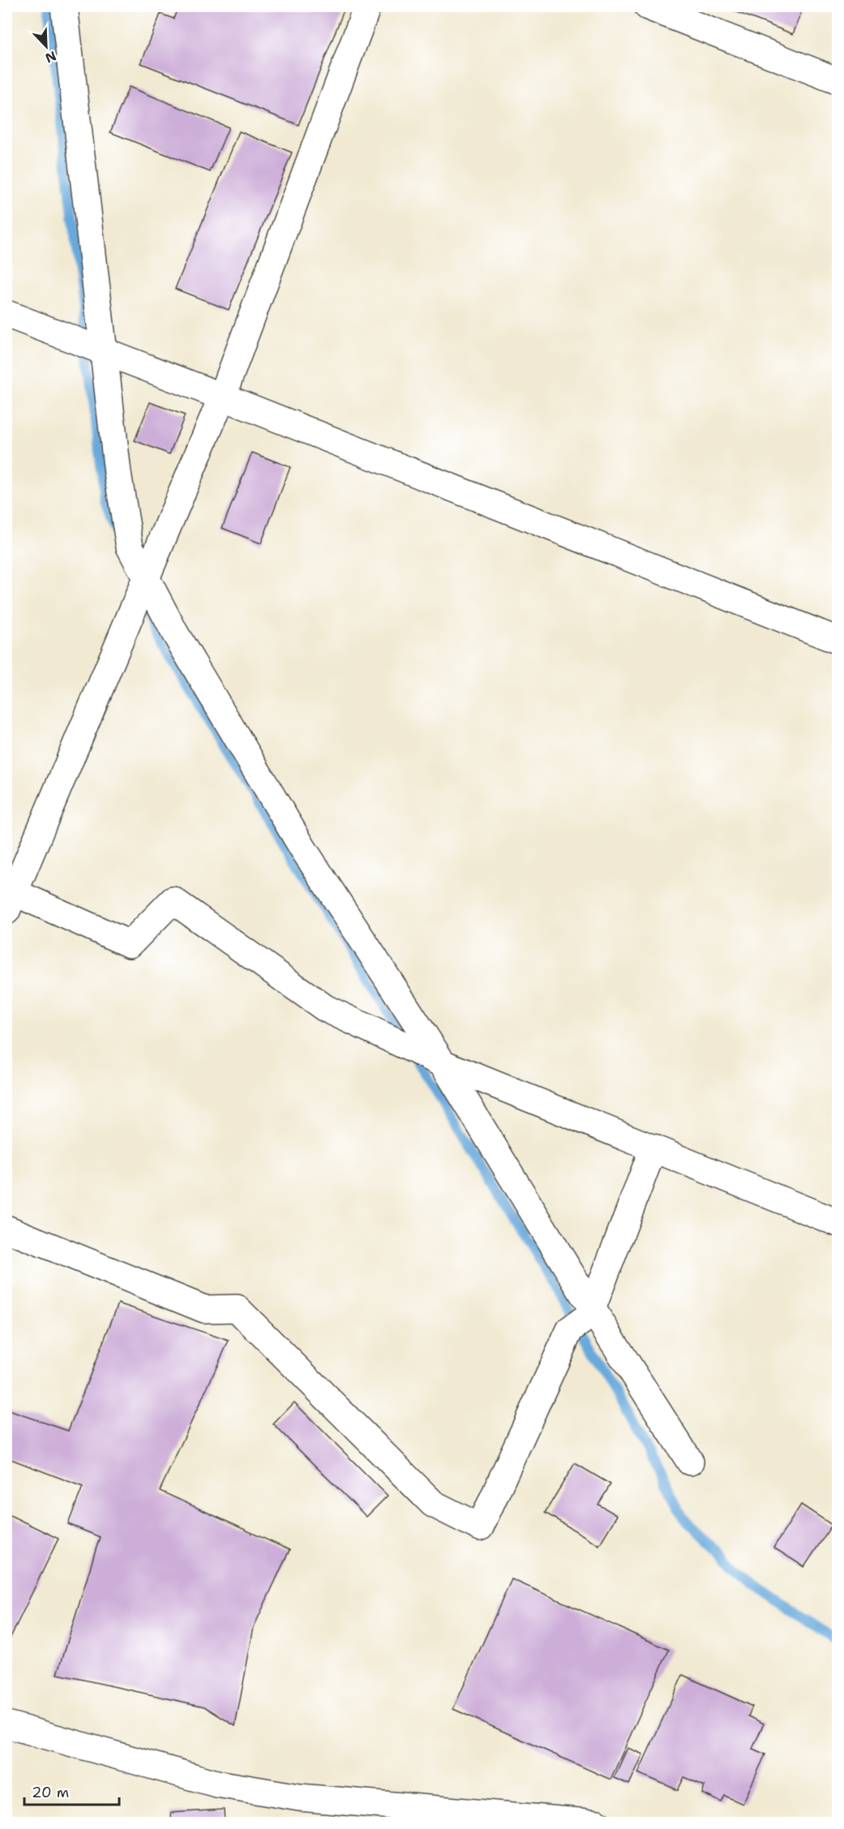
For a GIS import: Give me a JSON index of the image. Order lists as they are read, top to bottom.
{
  "scale_bar": "20 m",
  "north": "bottom right"
}
